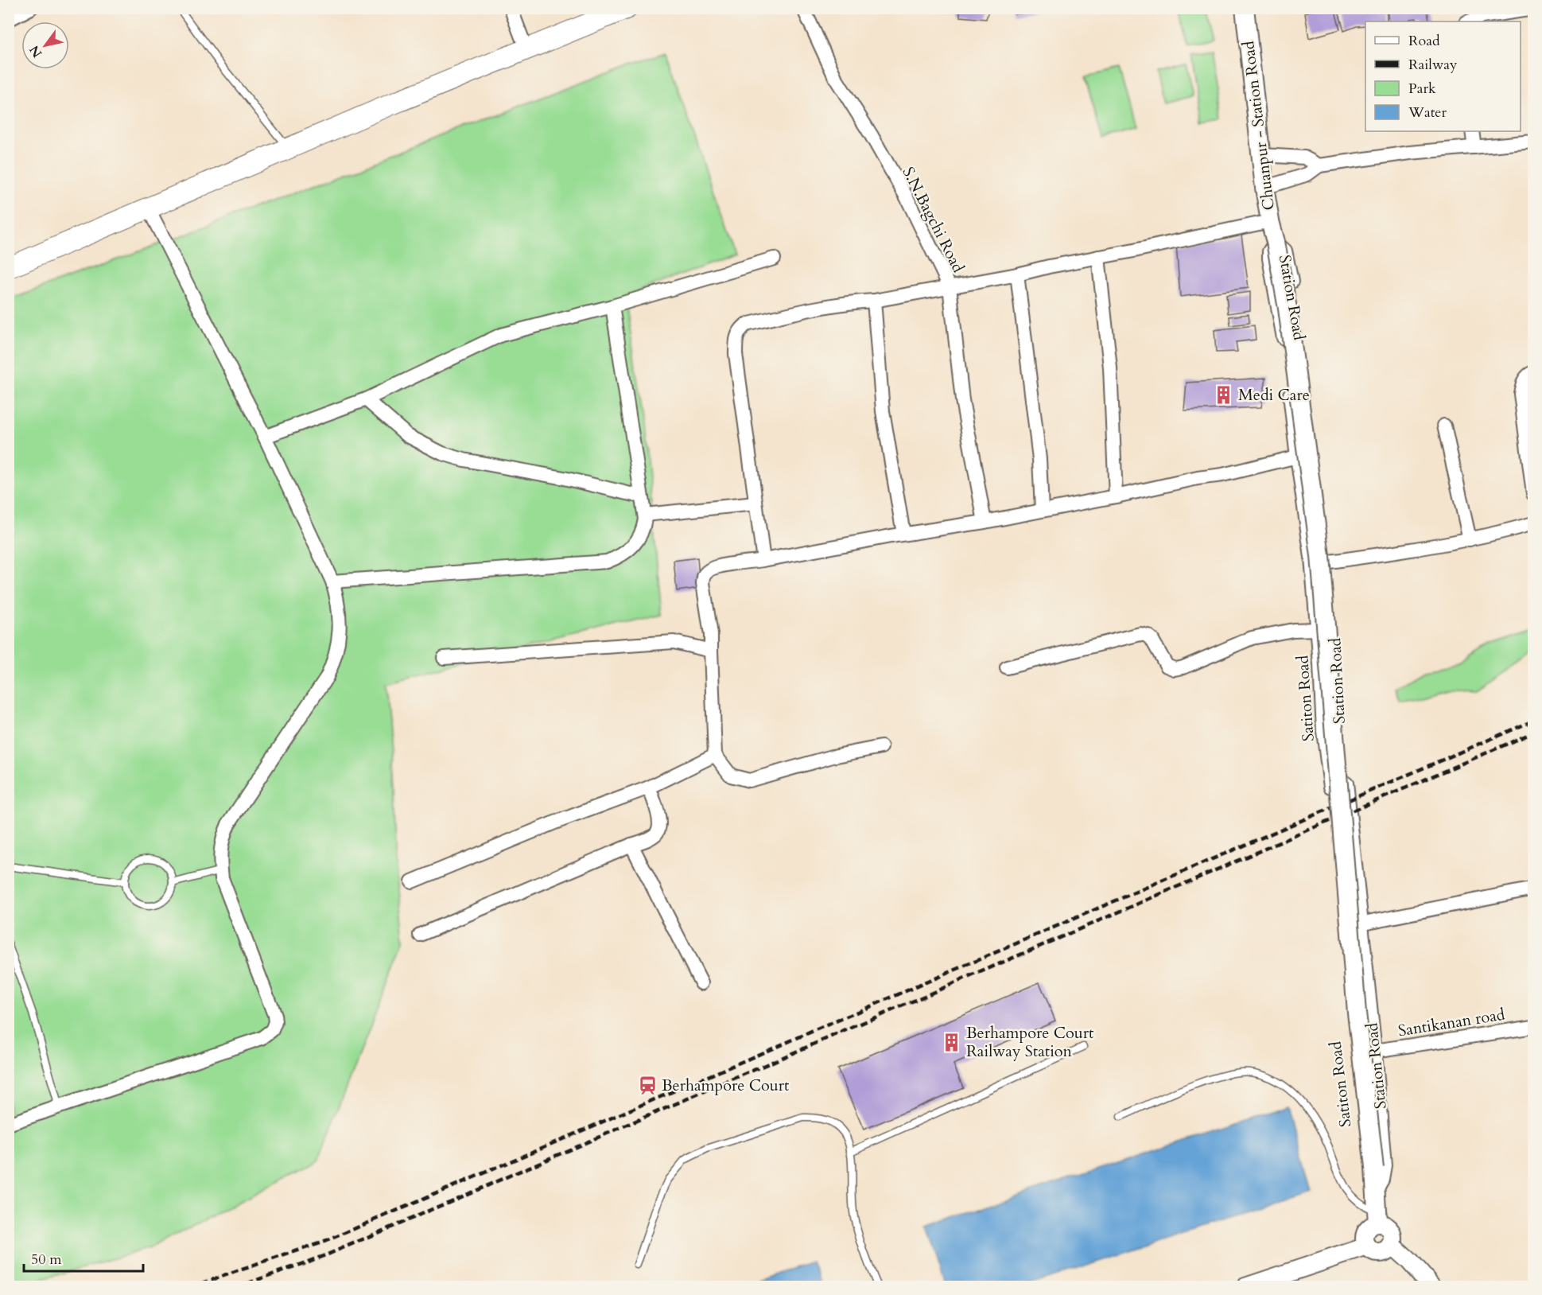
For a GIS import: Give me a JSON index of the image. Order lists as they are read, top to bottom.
{
  "streets": {
    "street": [
      "Chuanpur - Station Road",
      "S.N.Bagchi Road",
      "Station Road",
      "Satiton Road",
      "Santikanan road"
    ]
  },
  "crossings": [
    ["Chuanpur - Station Road", "Station Road"],
    ["Chuanpur - Station Road", "Satiton Road"],
    ["Station Road", "Satiton Road"],
    ["Station Road", "Santikanan road"]
  ],
  "places": {
    "building": ["Medi Care", "Berhampore Court Railway Station"],
    "station": ["Berhampore Court"]
  },
  "legend": [
    "Road",
    "Railway",
    "Park",
    "Water"
  ],
  "scale_bar": "50 m",
  "north": "bottom left"
}
